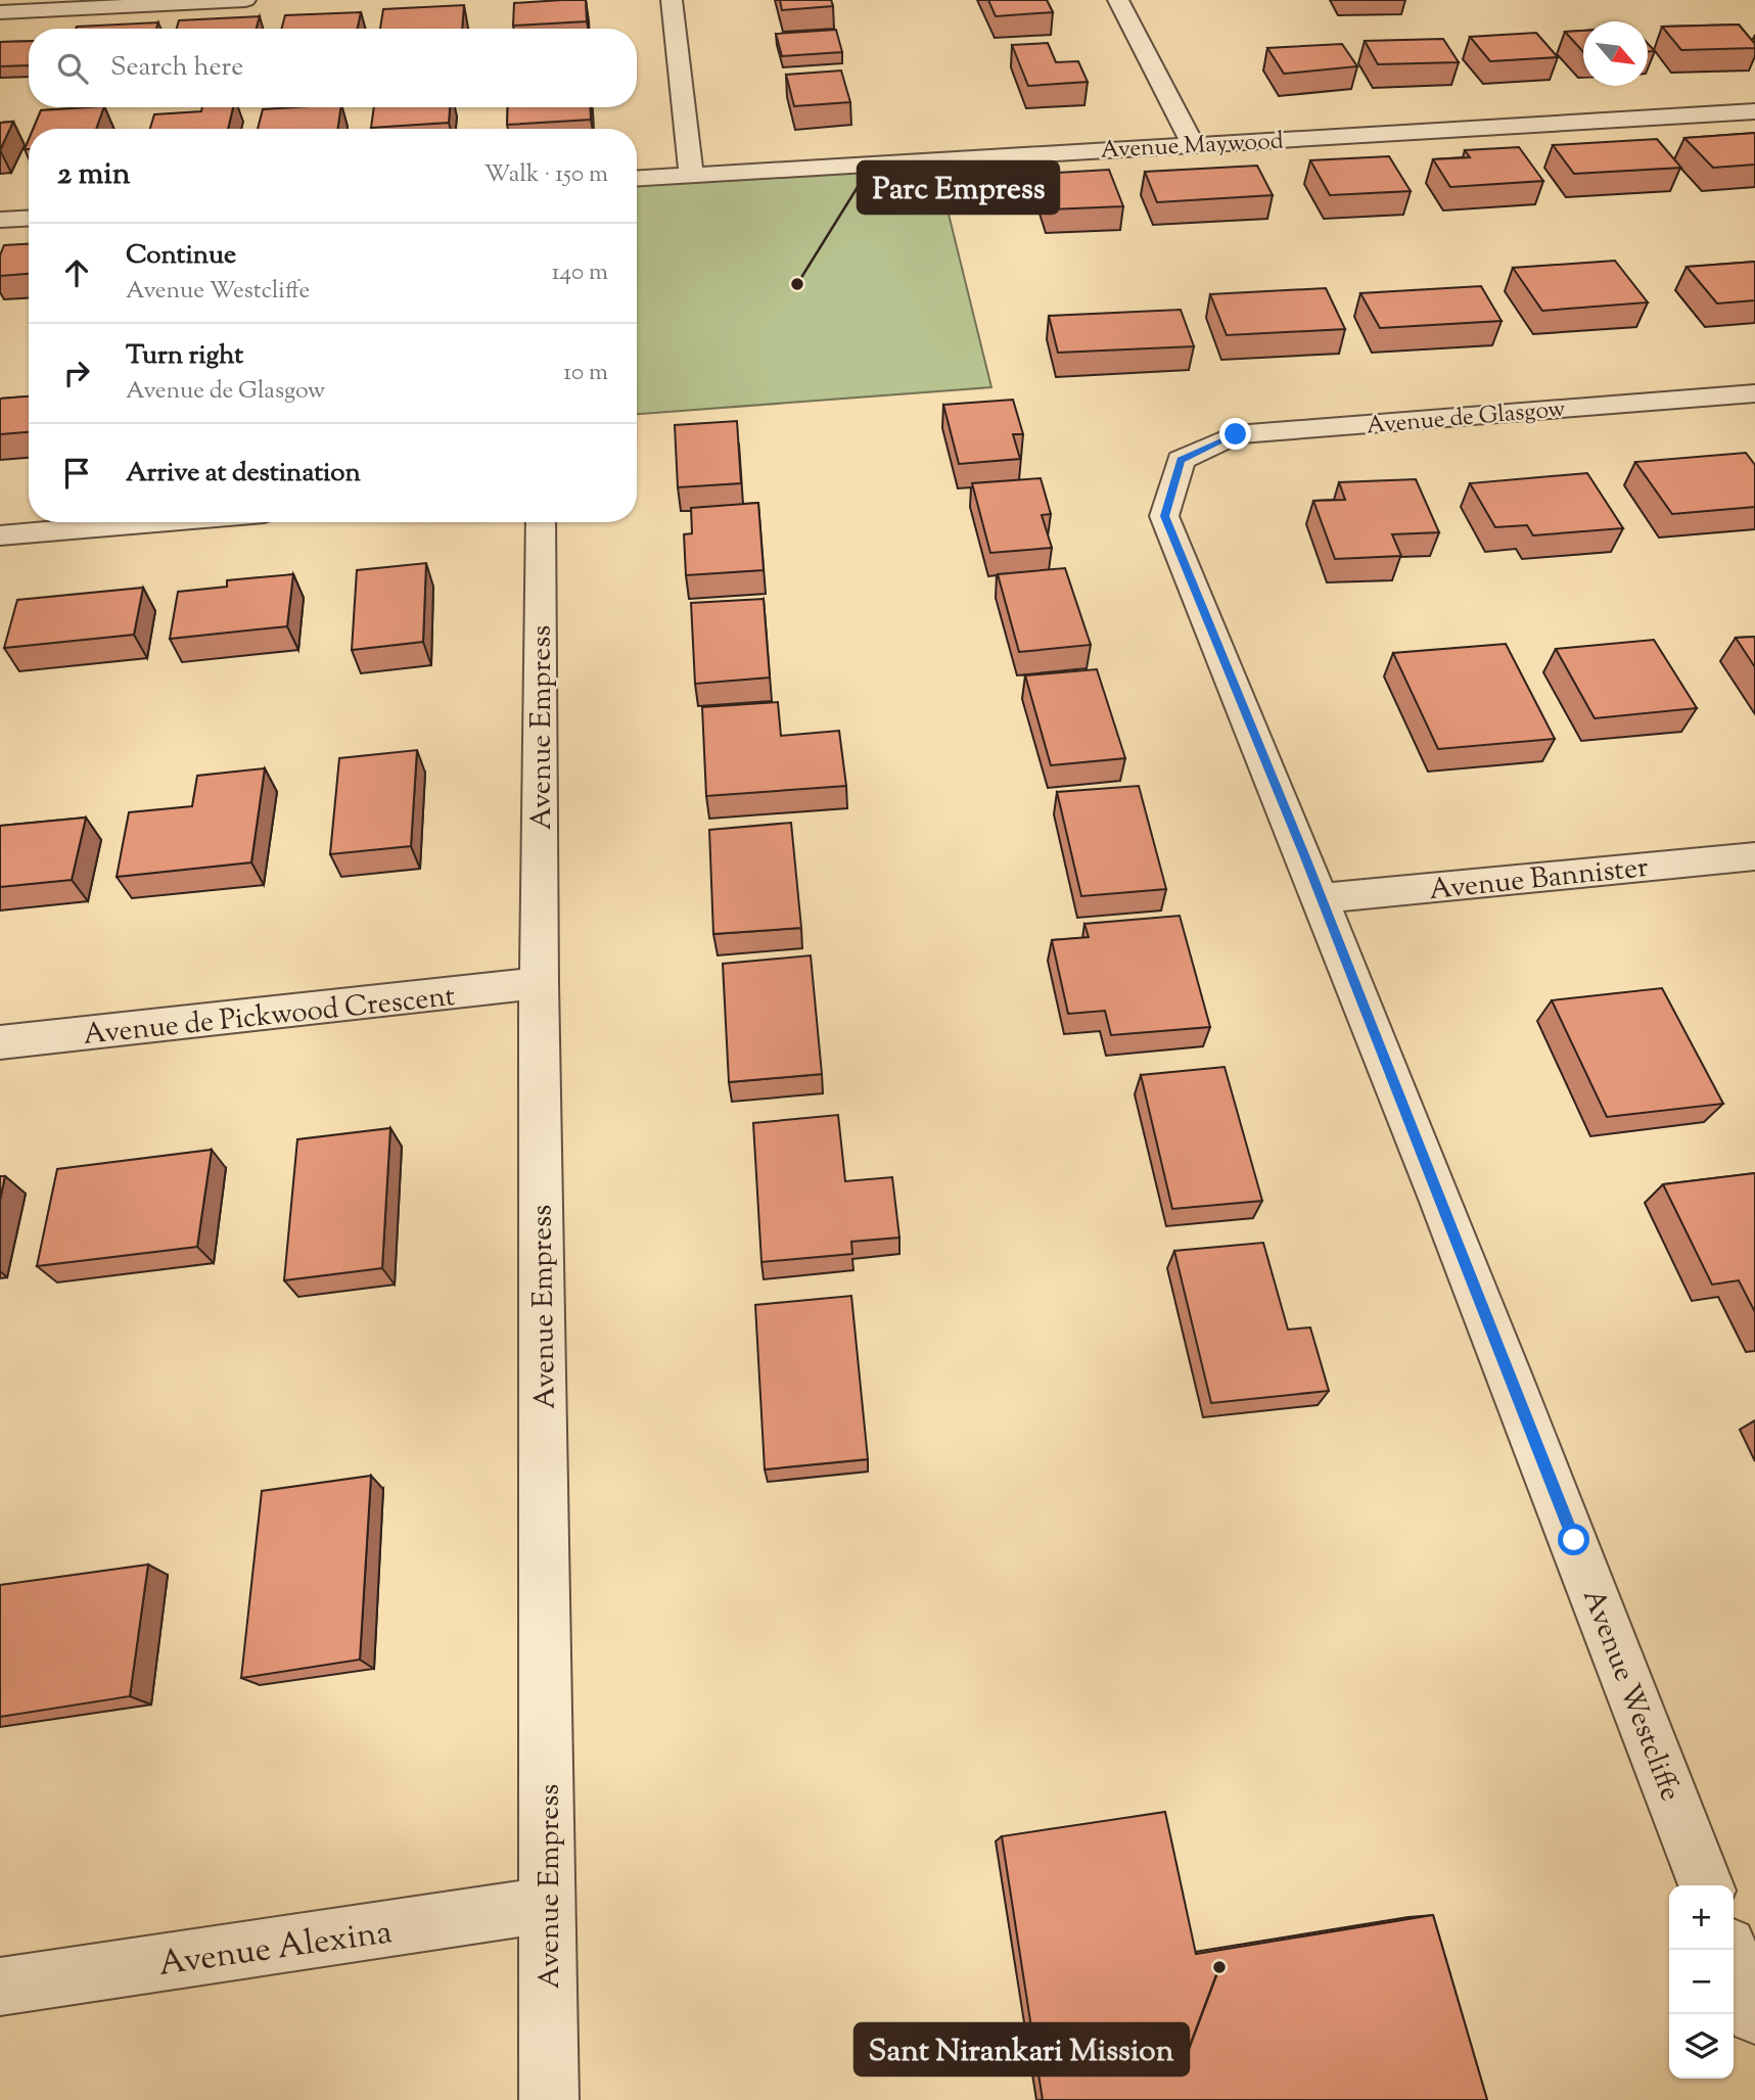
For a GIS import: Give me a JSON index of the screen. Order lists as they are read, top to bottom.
{
  "streets": {
    "street": [
      "Avenue Maywood",
      "Avenue de Glasgow",
      "Avenue Empress",
      "Avenue Bannister",
      "Avenue de Pickwood Crescent",
      "Avenue Westcliffe",
      "Avenue Alexina"
    ]
  },
  "crossings": [
    ["Avenue de Glasgow", "Avenue Westcliffe"],
    ["Avenue Empress", "Avenue de Pickwood Crescent"],
    ["Avenue Empress", "Avenue Alexina"],
    ["Avenue Bannister", "Avenue Westcliffe"]
  ],
  "places": ["Parc Empress", "Sant Nirankari Mission"],
  "north": "bottom right",
  "page": {
    "search": "Search here",
    "heading": ["2 min", "Walk · 150 m"],
    "list": [
      ["Continue", "Avenue Westcliffe", "140 m"],
      ["Turn right", "Avenue de Glasgow", "10 m"],
      "Arrive at destination"
    ],
    "map_buttons": ["+", "−"]
  }
}
